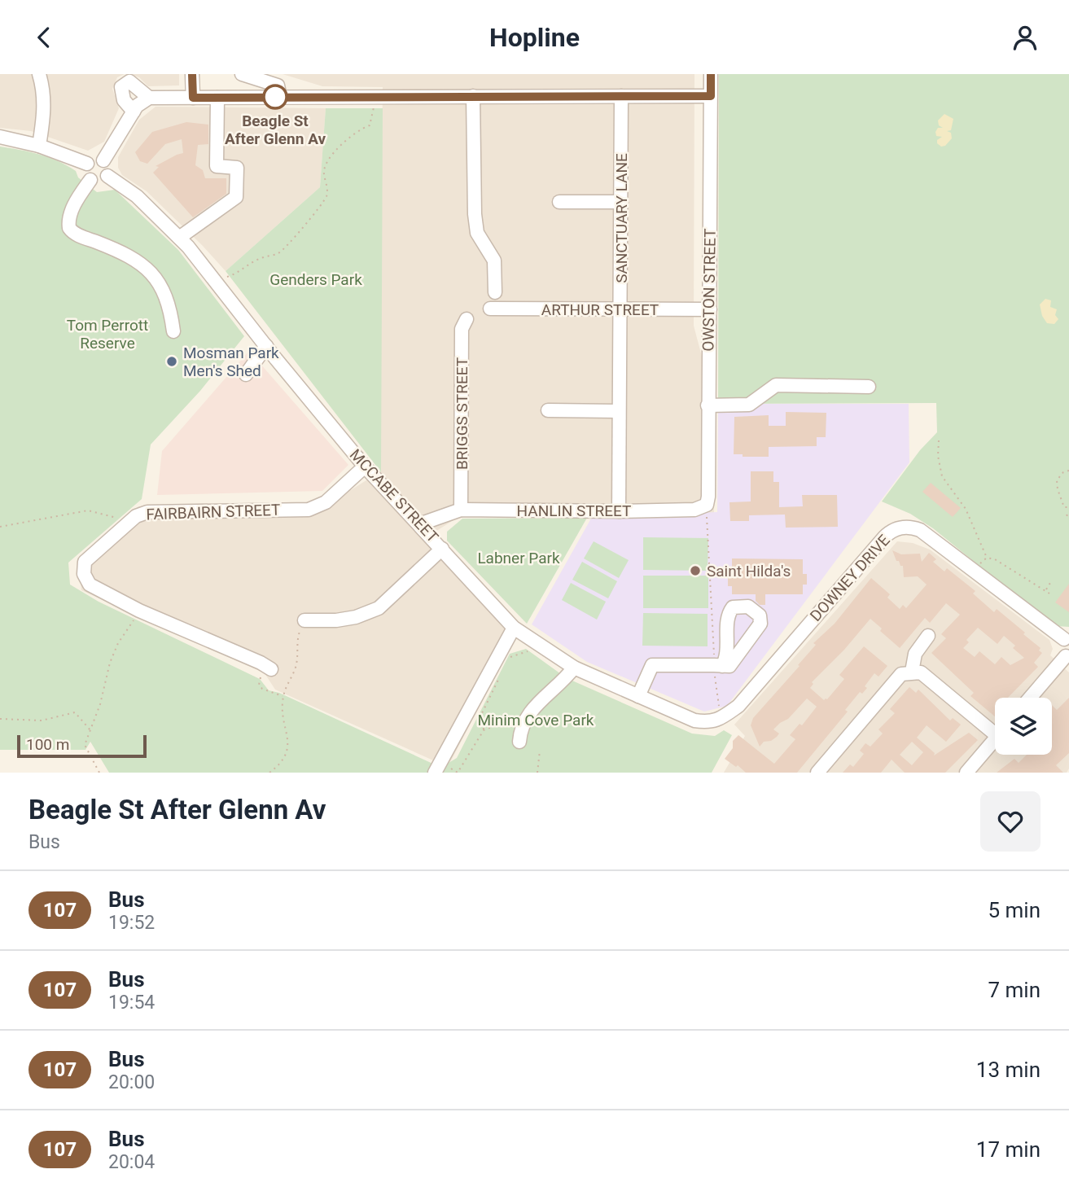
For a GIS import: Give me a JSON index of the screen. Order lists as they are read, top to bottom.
{
  "streets": {
    "street": [
      "SANCTUARY LANE",
      "OWSTON STREET",
      "ARTHUR STREET",
      "BRIGGS STREET",
      "MCCABE STREET",
      "HANLIN STREET",
      "FAIRBAIRN STREET",
      "DOWNEY DRIVE"
    ]
  },
  "crossings": [
    ["SANCTUARY LANE", "ARTHUR STREET"],
    ["SANCTUARY LANE", "HANLIN STREET"],
    ["OWSTON STREET", "ARTHUR STREET"],
    ["OWSTON STREET", "HANLIN STREET"],
    ["BRIGGS STREET", "HANLIN STREET"],
    ["MCCABE STREET", "HANLIN STREET"],
    ["MCCABE STREET", "FAIRBAIRN STREET"],
    ["MCCABE STREET", "DOWNEY DRIVE"]
  ],
  "parks": [
    "Genders Park",
    "Tom Perrott Reserve",
    "Labner Park",
    "Minim Cove Park"
  ],
  "places": ["Beagle St After Glenn Av", "Mosman Park Men's Shed", "Saint Hilda's"],
  "lines": ["bus line 107"],
  "scale_bar": "100 m",
  "page": {
    "header": "Hopline",
    "scale": "100 m",
    "heading": ["Beagle St After Glenn Av", "Bus"],
    "list": [
      {
        "mark": "107",
        "name": "Bus",
        "note": "19:52",
        "value": "5 min"
      },
      {
        "mark": "107",
        "name": "Bus",
        "note": "19:54",
        "value": "7 min"
      },
      {
        "mark": "107",
        "name": "Bus",
        "note": "20:00",
        "value": "13 min"
      },
      {
        "mark": "107",
        "name": "Bus",
        "note": "20:04",
        "value": "17 min"
      }
    ]
  }
}
